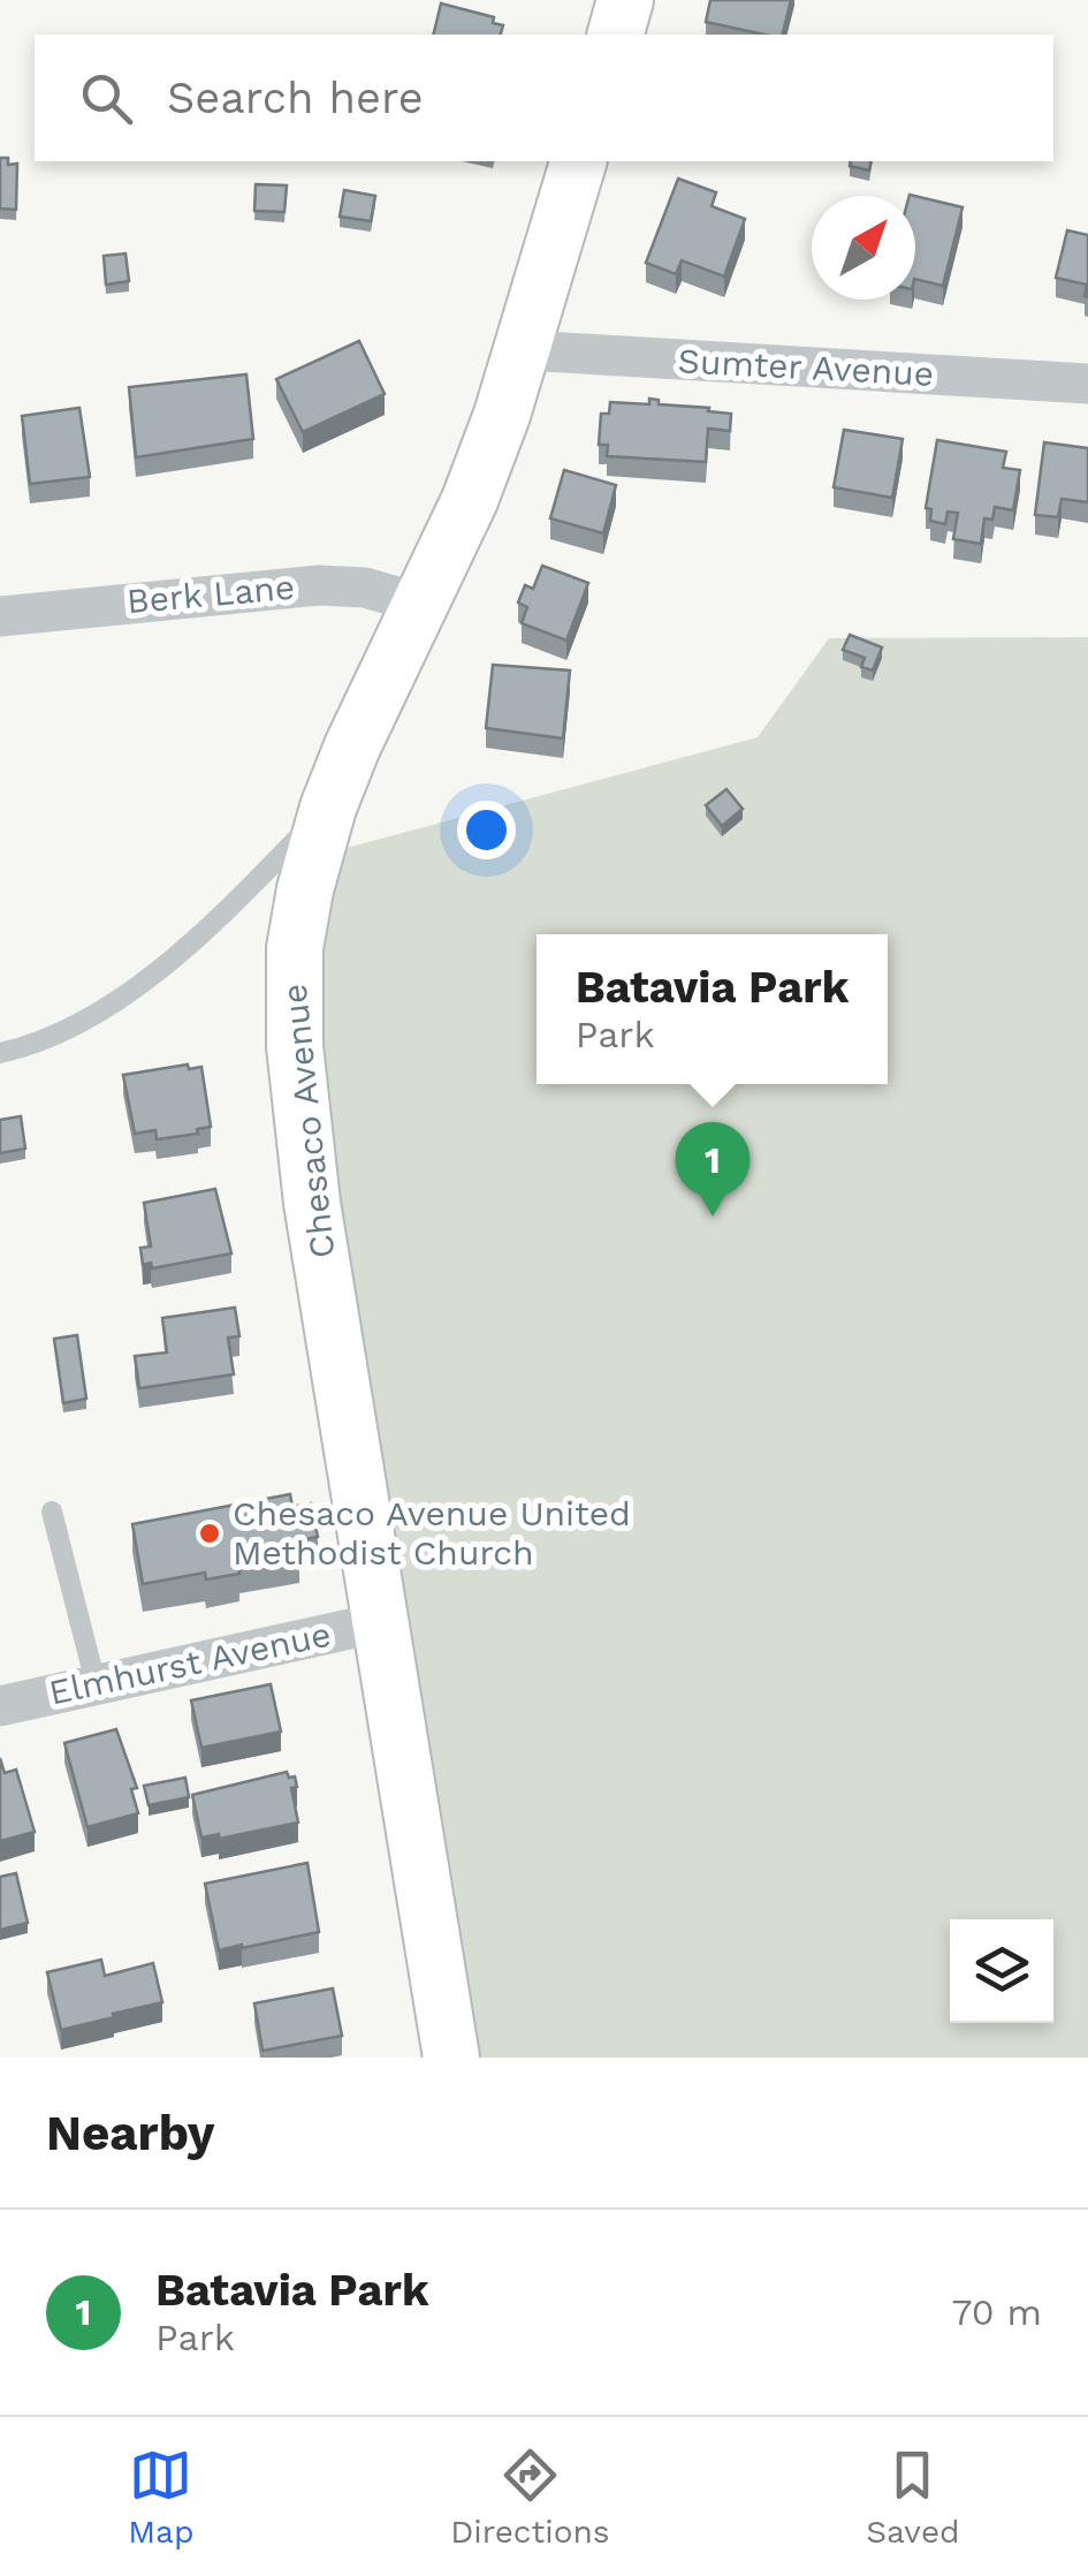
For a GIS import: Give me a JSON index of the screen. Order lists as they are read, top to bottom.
{
  "streets": {
    "street": [
      "Sumter Avenue",
      "Berk Lane",
      "Chesaco Avenue",
      "Elmhurst Avenue"
    ]
  },
  "crossings": [
    ["Sumter Avenue", "Chesaco Avenue"],
    ["Berk Lane", "Chesaco Avenue"],
    ["Chesaco Avenue", "Elmhurst Avenue"]
  ],
  "places": ["Chesaco Avenue United Methodist Church"],
  "north": "top right",
  "page": {
    "search": "Search here",
    "popup": ["Batavia Park", "Park"],
    "pins": "1",
    "heading": "Nearby",
    "list": [
      {
        "mark": "1",
        "name": "Batavia Park",
        "note": "Park",
        "value": "70 m"
      }
    ],
    "nav": ["Map", "Directions", "Saved"]
  }
}
